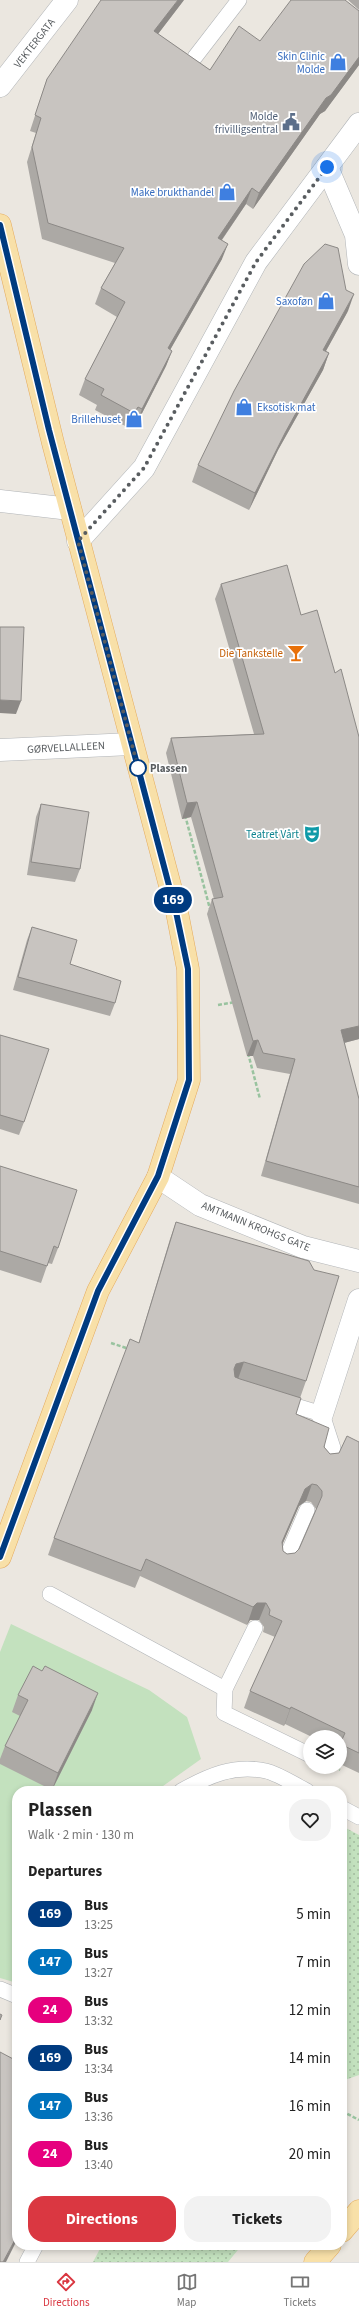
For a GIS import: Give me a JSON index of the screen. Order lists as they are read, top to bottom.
{
  "streets": {
    "street": ["VEKTERGATA", "GØRVELLALLEEN", "AMTMANN KROHGS GATE"]
  },
  "places": {
    "shop": [
      "Skin Clinic Molde",
      "Make brukthandel",
      "Saxoføn",
      "Eksotisk mat",
      "Brillehuset"
    ],
    "public building": ["Molde frivilligsentral"],
    "bar": ["Die Tankstelle"],
    "other": ["Plassen"],
    "theatre": ["Teatret Vårt"]
  },
  "lines": ["bus line 169"],
  "page": {
    "on_map": "169",
    "heading": [
      ["Plassen", "Walk · 2 min · 130 m"],
      "Departures"
    ],
    "list": [
      {
        "mark": "169",
        "name": "Bus",
        "note": "13:25",
        "value": "5 min"
      },
      {
        "mark": "147",
        "name": "Bus",
        "note": "13:27",
        "value": "7 min"
      },
      {
        "mark": "24",
        "name": "Bus",
        "note": "13:32",
        "value": "12 min"
      },
      {
        "mark": "169",
        "name": "Bus",
        "note": "13:34",
        "value": "14 min"
      },
      {
        "mark": "147",
        "name": "Bus",
        "note": "13:36",
        "value": "16 min"
      },
      {
        "mark": "24",
        "name": "Bus",
        "note": "13:40",
        "value": "20 min"
      }
    ],
    "buttons": ["Directions", "Tickets"],
    "tabs": ["Directions", "Map", "Tickets"]
  }
}
